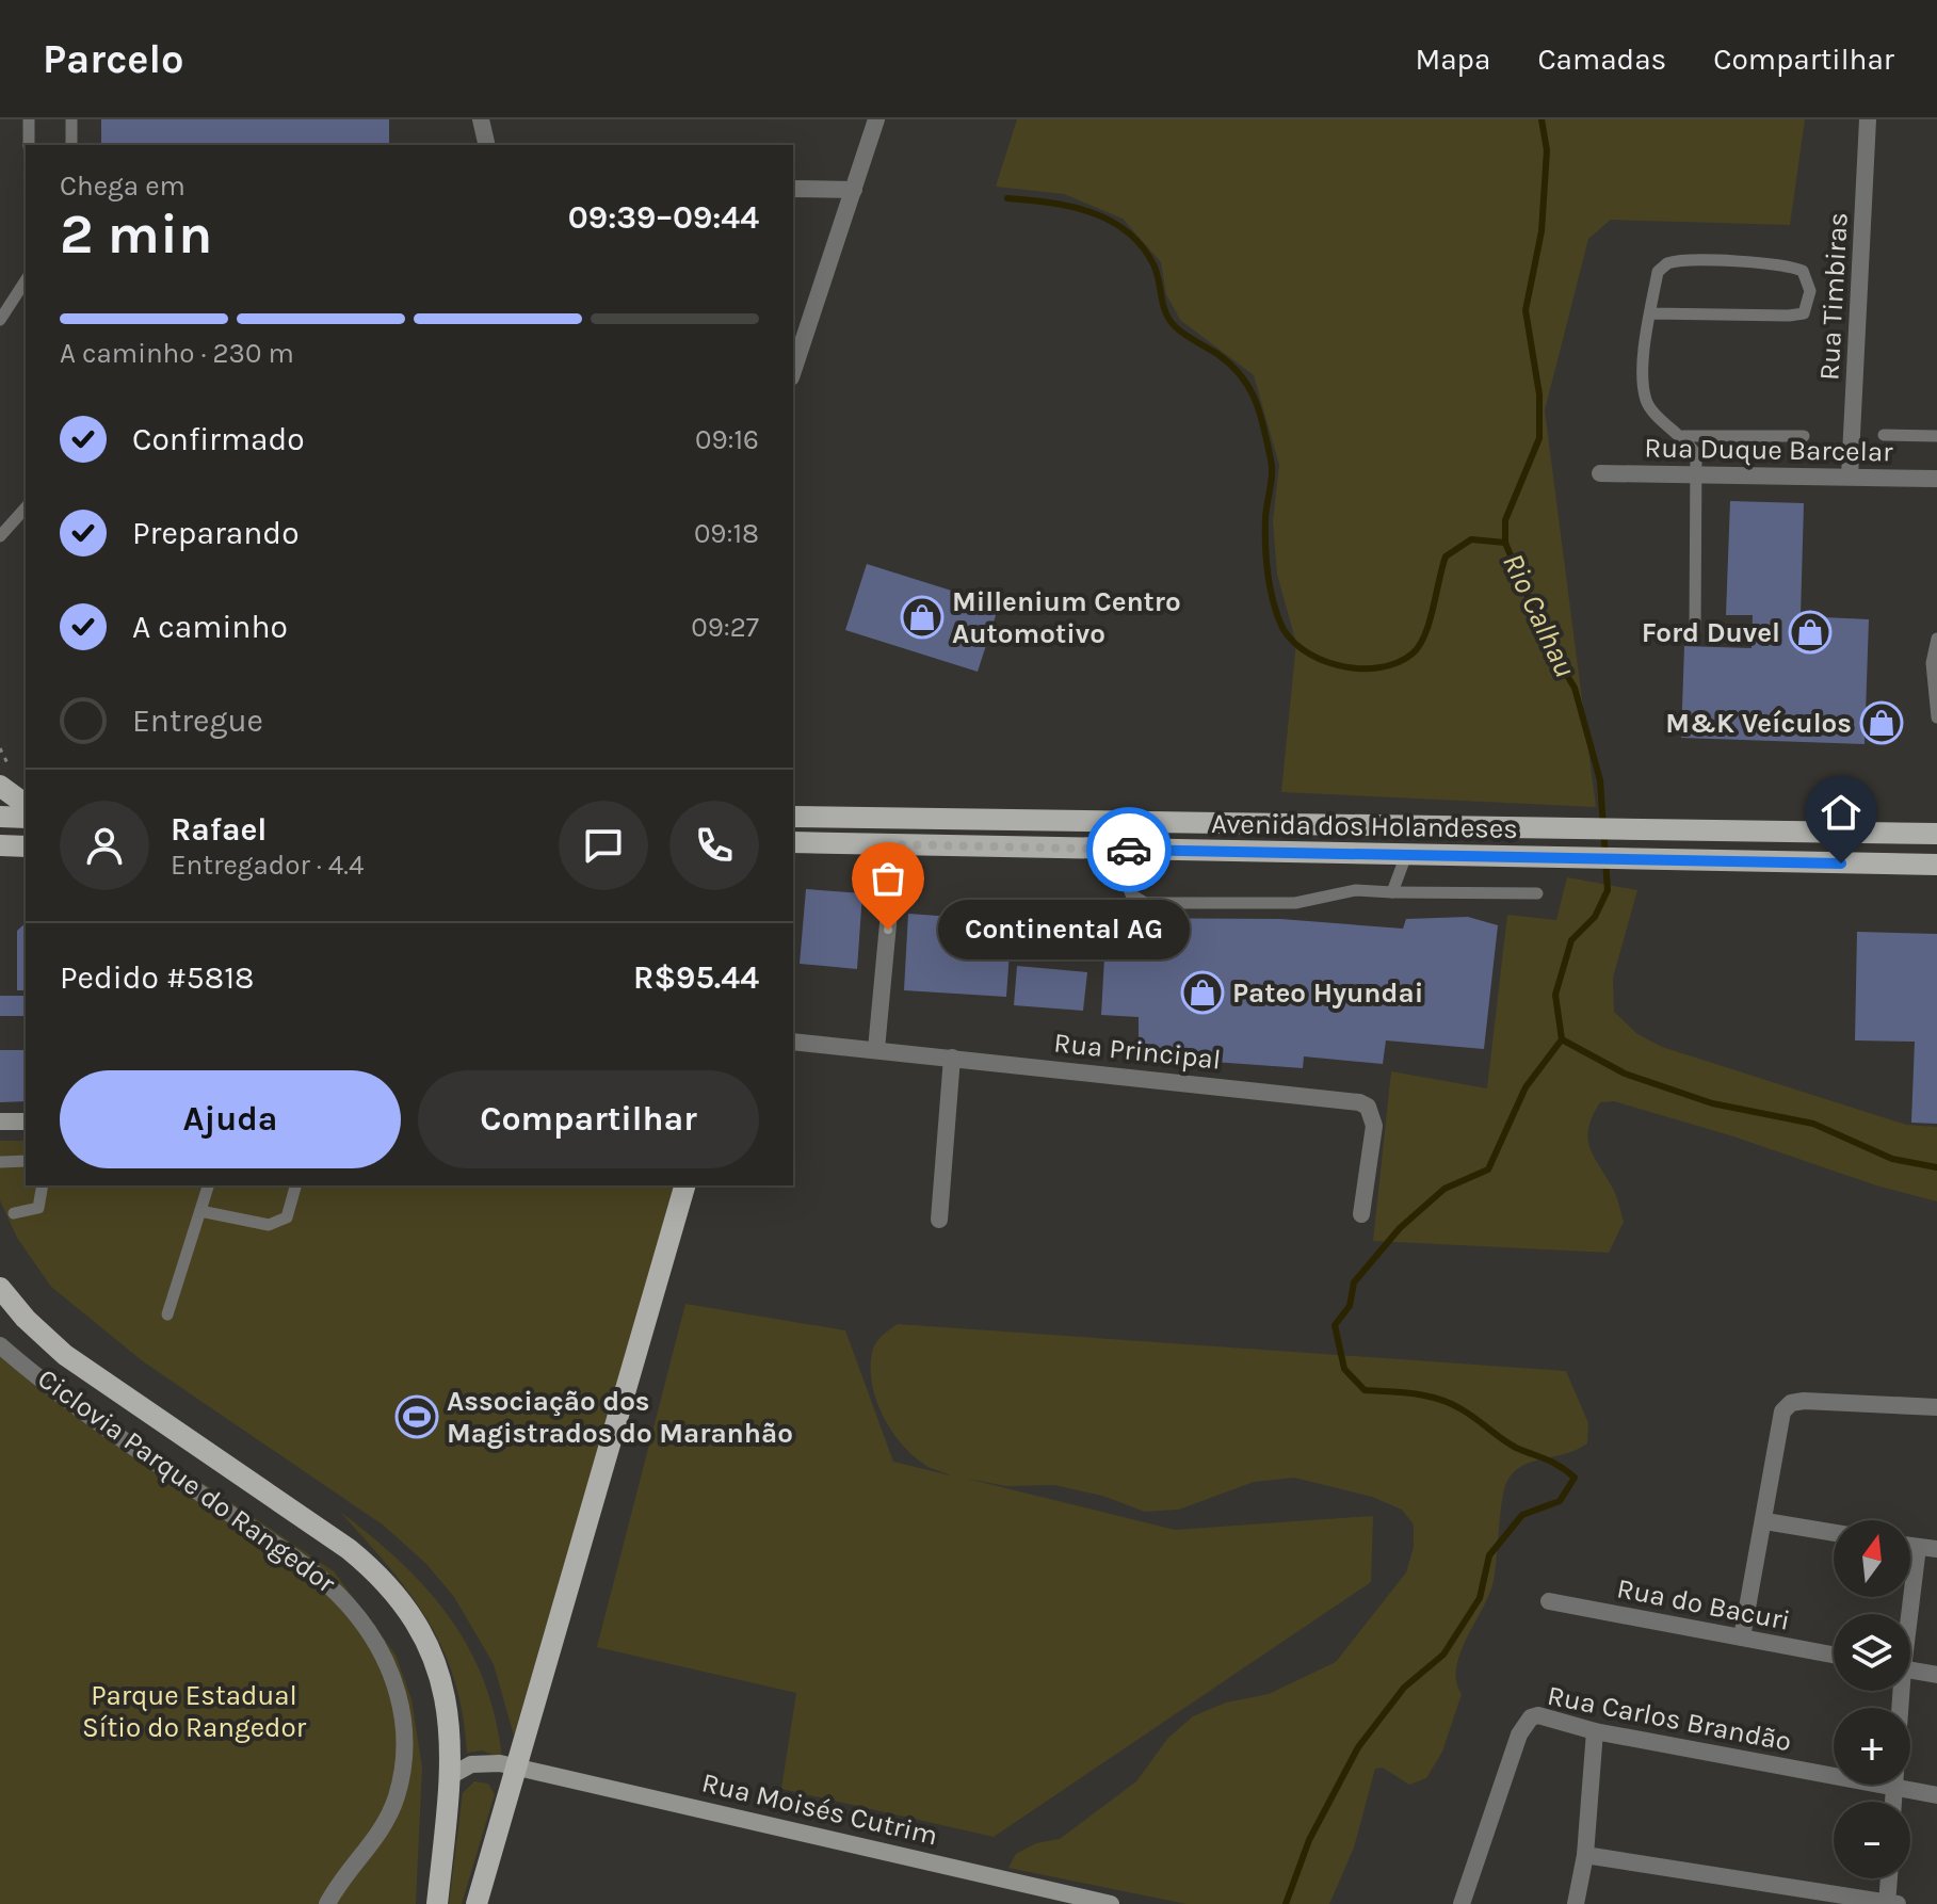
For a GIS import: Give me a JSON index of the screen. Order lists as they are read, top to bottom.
{
  "streets": {
    "main road": ["Avenida dos Holandeses"],
    "street": [
      "Rua Timbiras",
      "Rua Duque Barcelar",
      "Rua Principal",
      "Rua do Bacuri",
      "Rua Carlos Brandão",
      "Rua Moisés Cutrim"
    ]
  },
  "crossings": [
    ["Rua Timbiras", "Rua Duque Barcelar"]
  ],
  "water": ["Rio Calhau"],
  "parks": ["Parque Estadual Sítio do Rangedor"],
  "places": {
    "shop": [
      "Millenium Centro Automotivo",
      "Ford Duvel",
      "M&K Veículos",
      "Pateo Hyundai"
    ],
    "other": ["Continental AG"],
    "sports": ["Associação dos Magistrados do Maranhão"]
  },
  "north": "top",
  "page": {
    "header": "Parcelo",
    "nav": ["Mapa", "Camadas", "Compartilhar"],
    "heading": ["2 min", "Chega em", "09:39–09:44"],
    "panel": [
      "Rafael",
      "Entregador · 4.4",
      "Pedido #5818",
      "R$95.44"
    ],
    "bar": "A caminho · 230 m",
    "list": [
      ["Confirmado", "09:16"],
      ["Preparando", "09:18"],
      ["A caminho", "09:27"],
      "Entregue"
    ],
    "bubble": "Continental AG",
    "buttons": ["Ajuda", "Compartilhar"],
    "map_buttons": ["+", "−"]
  }
}
